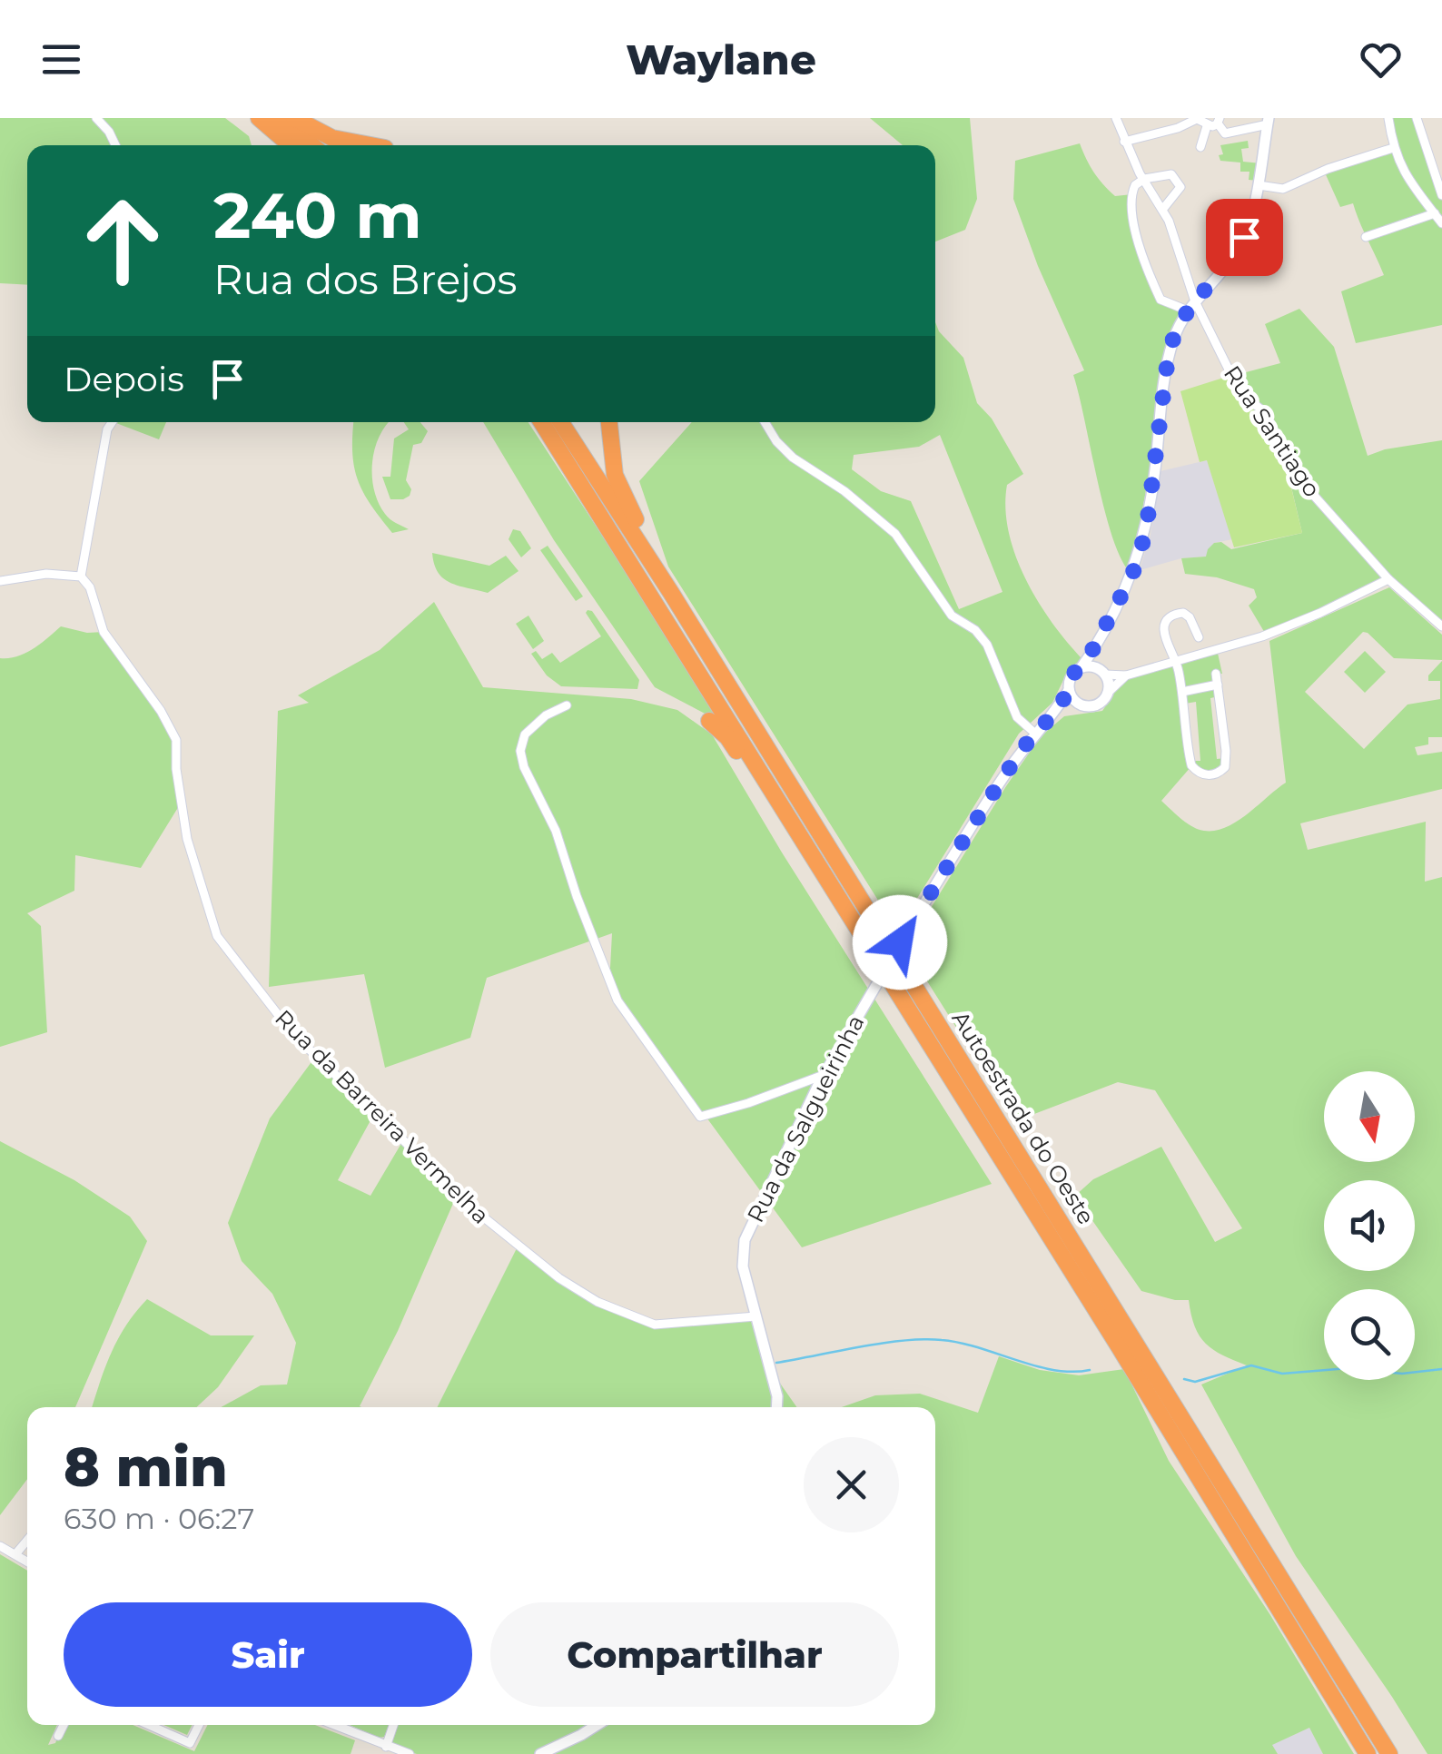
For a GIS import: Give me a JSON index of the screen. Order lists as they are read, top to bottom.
{
  "streets": {
    "highway": ["Autoestrada do Oeste"],
    "street": ["Rua Santiago", "Rua da Barreira Vermelha", "Rua da Salgueirinha"]
  },
  "crossings": [
    ["Rua da Barreira Vermelha", "Rua da Salgueirinha"]
  ],
  "north": "bottom",
  "page": {
    "header": "Waylane",
    "turn": ["240 m", "Rua dos Brejos"],
    "then": "Depois",
    "heading": ["8 min", "630 m · 06:27"],
    "buttons": ["Sair", "Compartilhar"]
  }
}
